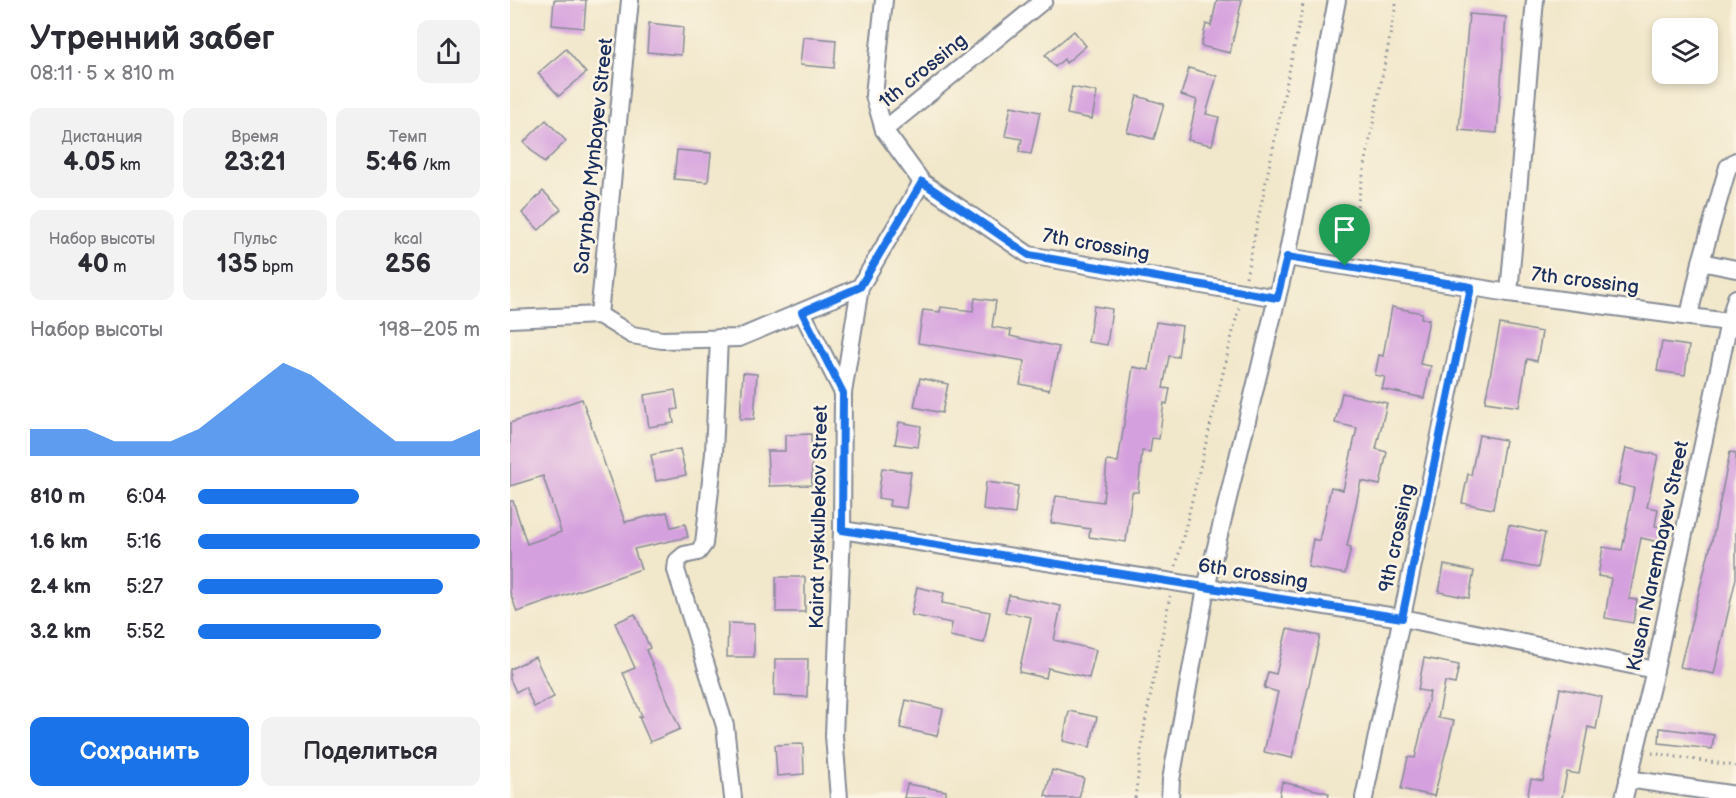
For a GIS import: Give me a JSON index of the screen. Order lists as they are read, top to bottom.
{
  "streets": {
    "street": [
      "1th crossing",
      "Sarynbay Mynbayev Street",
      "7th crossing",
      "Kairat ryskulbekov Street",
      "9th crossing",
      "Kusan Narembayev Street",
      "6th crossing"
    ]
  },
  "crossings": [
    ["1th crossing", "7th crossing"],
    ["7th crossing", "Kairat ryskulbekov Street"],
    ["7th crossing", "9th crossing"],
    ["7th crossing", "Kusan Narembayev Street"],
    ["Kairat ryskulbekov Street", "6th crossing"],
    ["9th crossing", "6th crossing"],
    ["Kusan Narembayev Street", "6th crossing"]
  ],
  "page": {
    "heading": ["Утренний забег", "08:11 · 5 × 810 m"],
    "stats": [
      ["Дистанция", "4.05 km"],
      ["Время", "23:21"],
      ["Темп", "5:46 /km"],
      ["Набор высоты", "40 m"],
      ["Пульс", "135 bpm"],
      ["kcal", "256"]
    ],
    "chart": ["Набор высоты", "198–205 m"],
    "list": [
      {
        "name": "810 m",
        "note": "6:04"
      },
      {
        "name": "1.6 km",
        "note": "5:16"
      },
      {
        "name": "2.4 km",
        "note": "5:27"
      },
      {
        "name": "3.2 km",
        "note": "5:52"
      }
    ],
    "buttons": ["Сохранить", "Поделиться"]
  }
}
